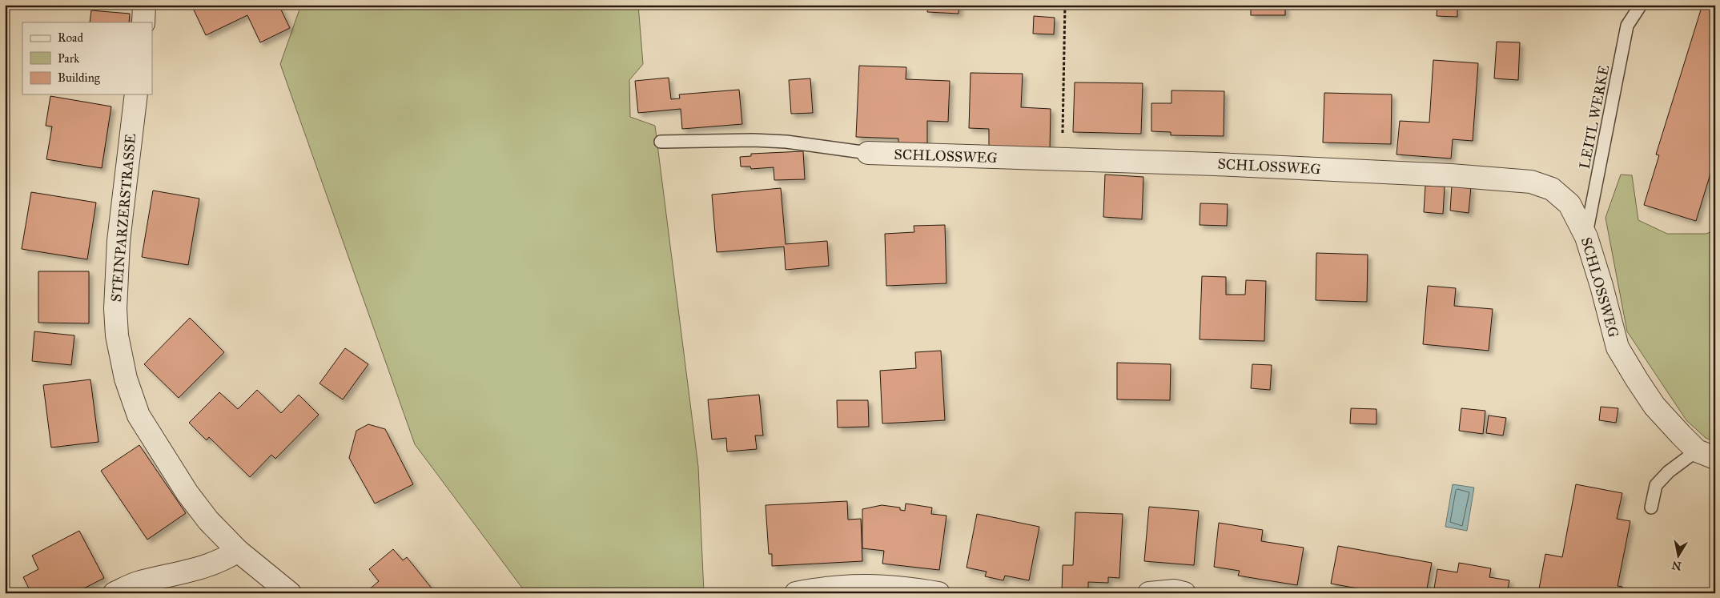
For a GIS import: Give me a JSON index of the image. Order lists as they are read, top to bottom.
{
  "streets": {
    "street": ["SCHLOSSWEG", "STEINPARZERSTRASSE"],
    "lane": ["LEITL WERKE"]
  },
  "crossings": [
    ["LEITL WERKE", "SCHLOSSWEG"]
  ],
  "legend": ["Road", "Park", "Building"],
  "north": "bottom"
}
